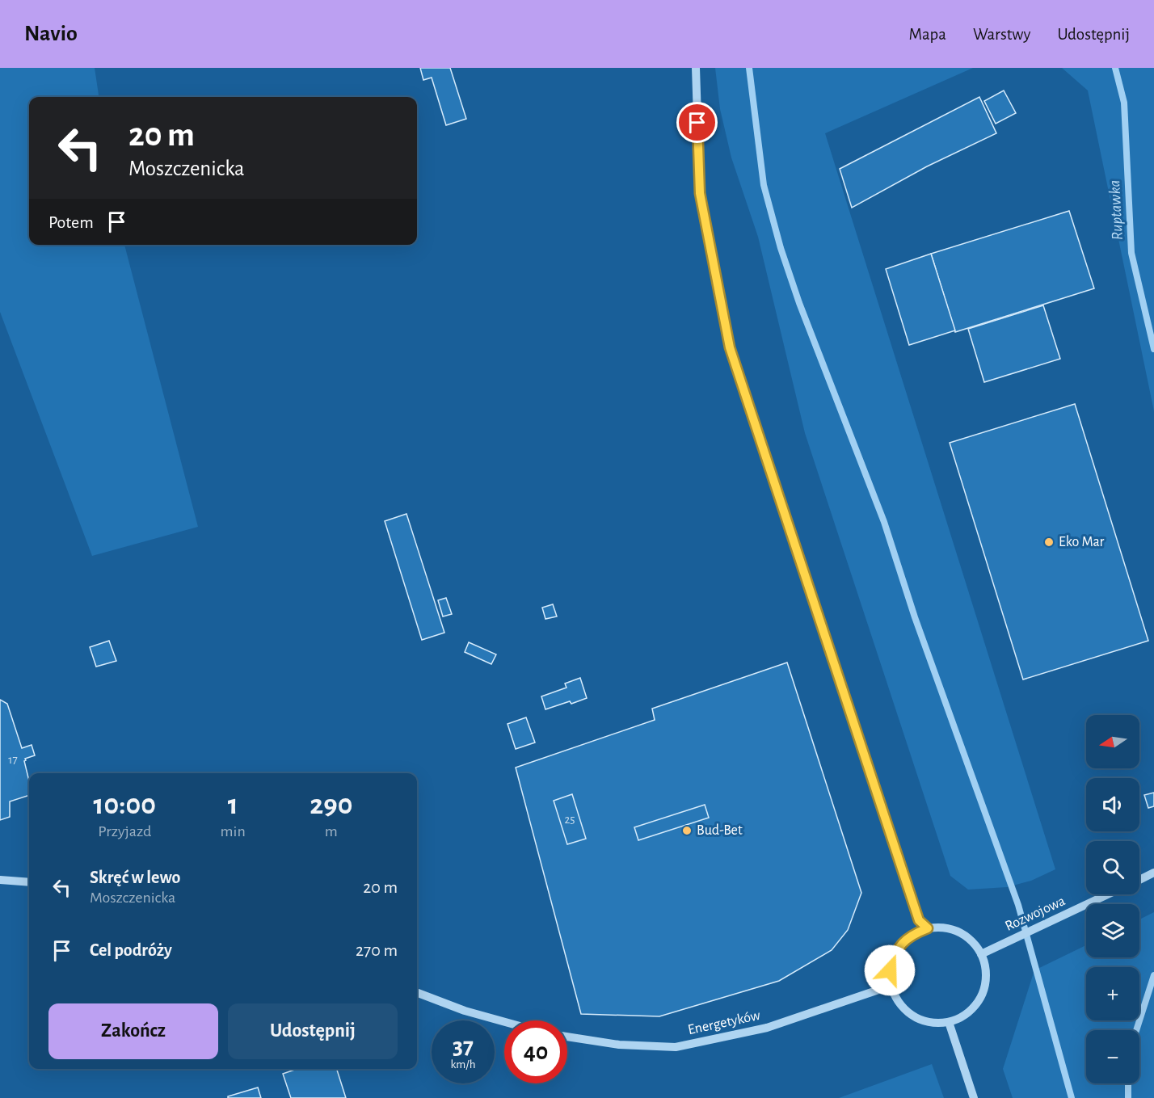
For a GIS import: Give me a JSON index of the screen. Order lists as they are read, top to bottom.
{
  "streets": {
    "street": ["Rozwojowa", "Energetyków"]
  },
  "crossings": [
    ["Rozwojowa", "Energetyków"]
  ],
  "water": ["Ruptawka"],
  "places": ["Eko Mar", "Bud-Bet"],
  "house_numbers": ["17", "25"],
  "north": "left",
  "page": {
    "header": "Navio",
    "nav": ["Mapa", "Warstwy", "Udostępnij"],
    "turn": ["20 m", "Moszczenicka"],
    "then": "Potem",
    "map_buttons": ["+", "−"],
    "eta": [
      "10:00",
      "Przyjazd",
      "1",
      "min",
      "290",
      "m"
    ],
    "list": [
      {
        "name": "Skręć w lewo",
        "note": "Moszczenicka",
        "value": "20 m"
      },
      {
        "name": "Cel podróży",
        "value": "270 m"
      }
    ],
    "buttons": ["Zakończ", "Udostępnij"],
    "speed": "37 km/h",
    "limit": "40"
  }
}
